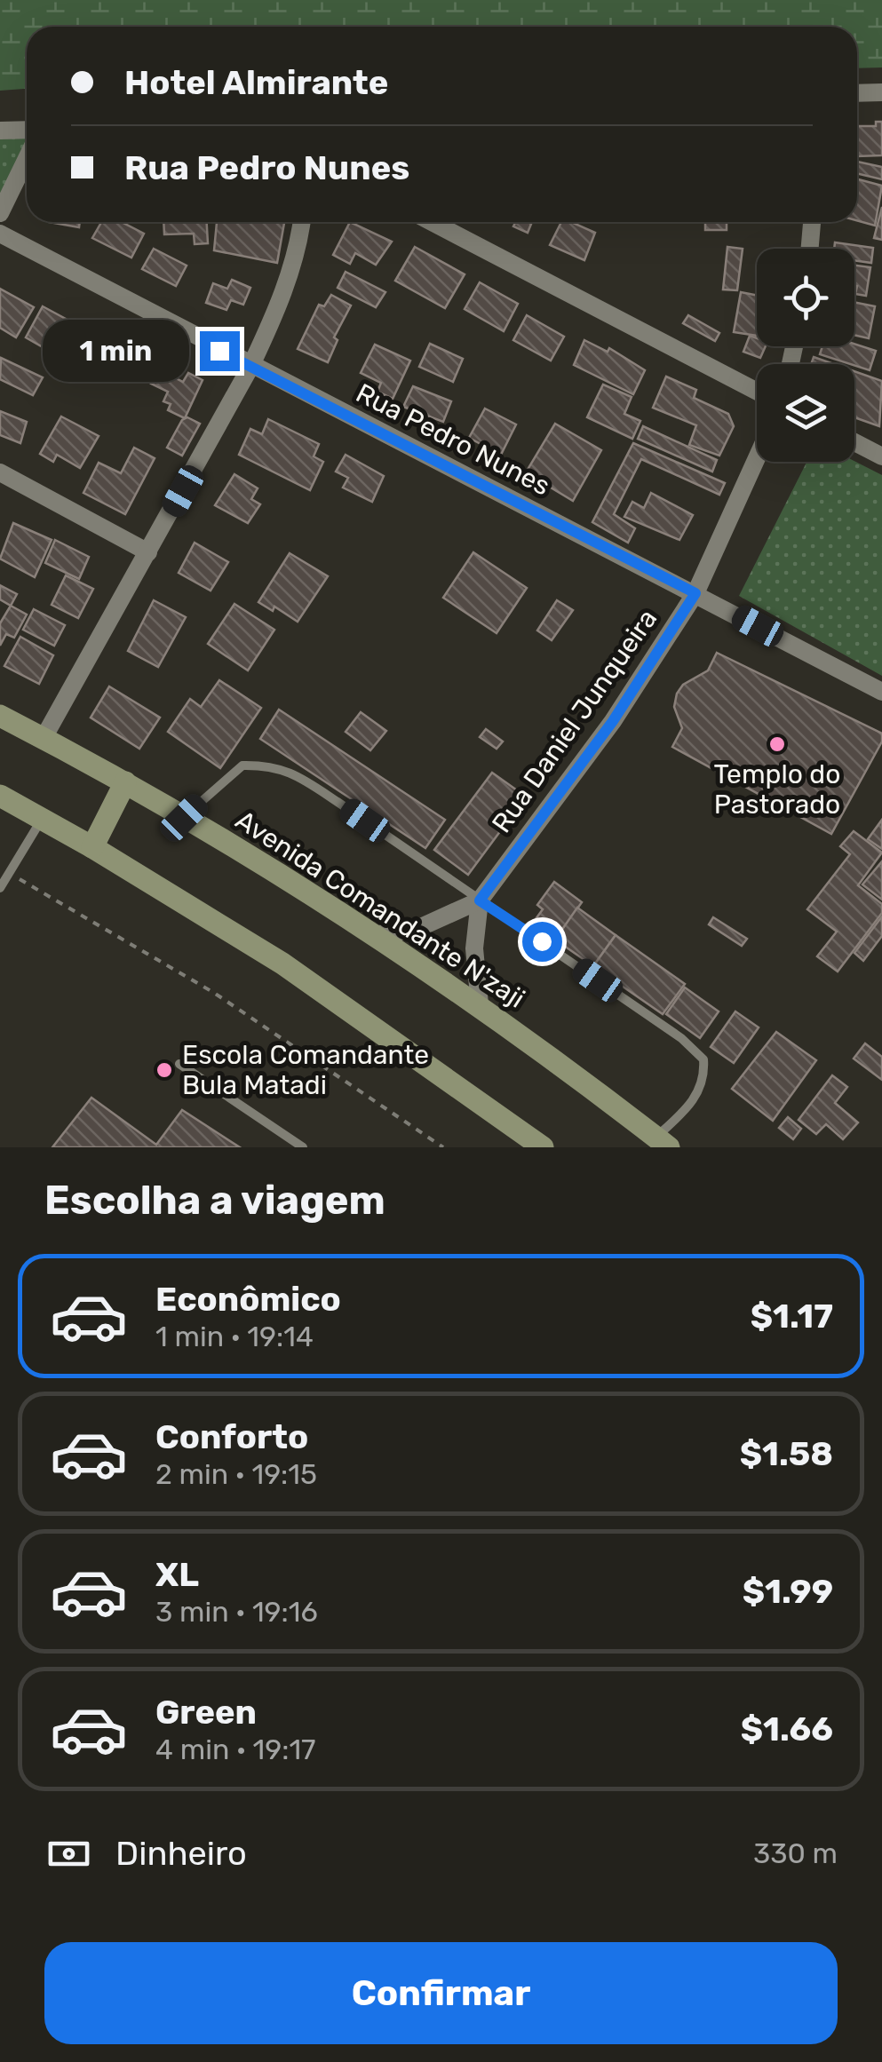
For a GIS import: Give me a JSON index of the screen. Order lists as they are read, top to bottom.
{
  "streets": {
    "street": ["Rua Pedro Nunes", "Rua Daniel Junqueira", "Avenida Comandante N'zaji"]
  },
  "crossings": [
    ["Rua Pedro Nunes", "Rua Daniel Junqueira"],
    ["Rua Daniel Junqueira", "Avenida Comandante N'zaji"]
  ],
  "places": ["Templo do Pastorado", "Escola Comandante Bula Matadi"],
  "page": {
    "banner": ["Hotel Almirante", "Rua Pedro Nunes"],
    "bubble": "1 min",
    "heading": "Escolha a viagem",
    "list": [
      {
        "name": "Econômico",
        "note": "1 min · 19:14",
        "value": "$1.17"
      },
      {
        "name": "Conforto",
        "note": "2 min · 19:15",
        "value": "$1.58"
      },
      {
        "name": "XL",
        "note": "3 min · 19:16",
        "value": "$1.99"
      },
      {
        "name": "Green",
        "note": "4 min · 19:17",
        "value": "$1.66"
      }
    ],
    "pay": ["Dinheiro", "330 m"],
    "buttons": "Confirmar"
  }
}
